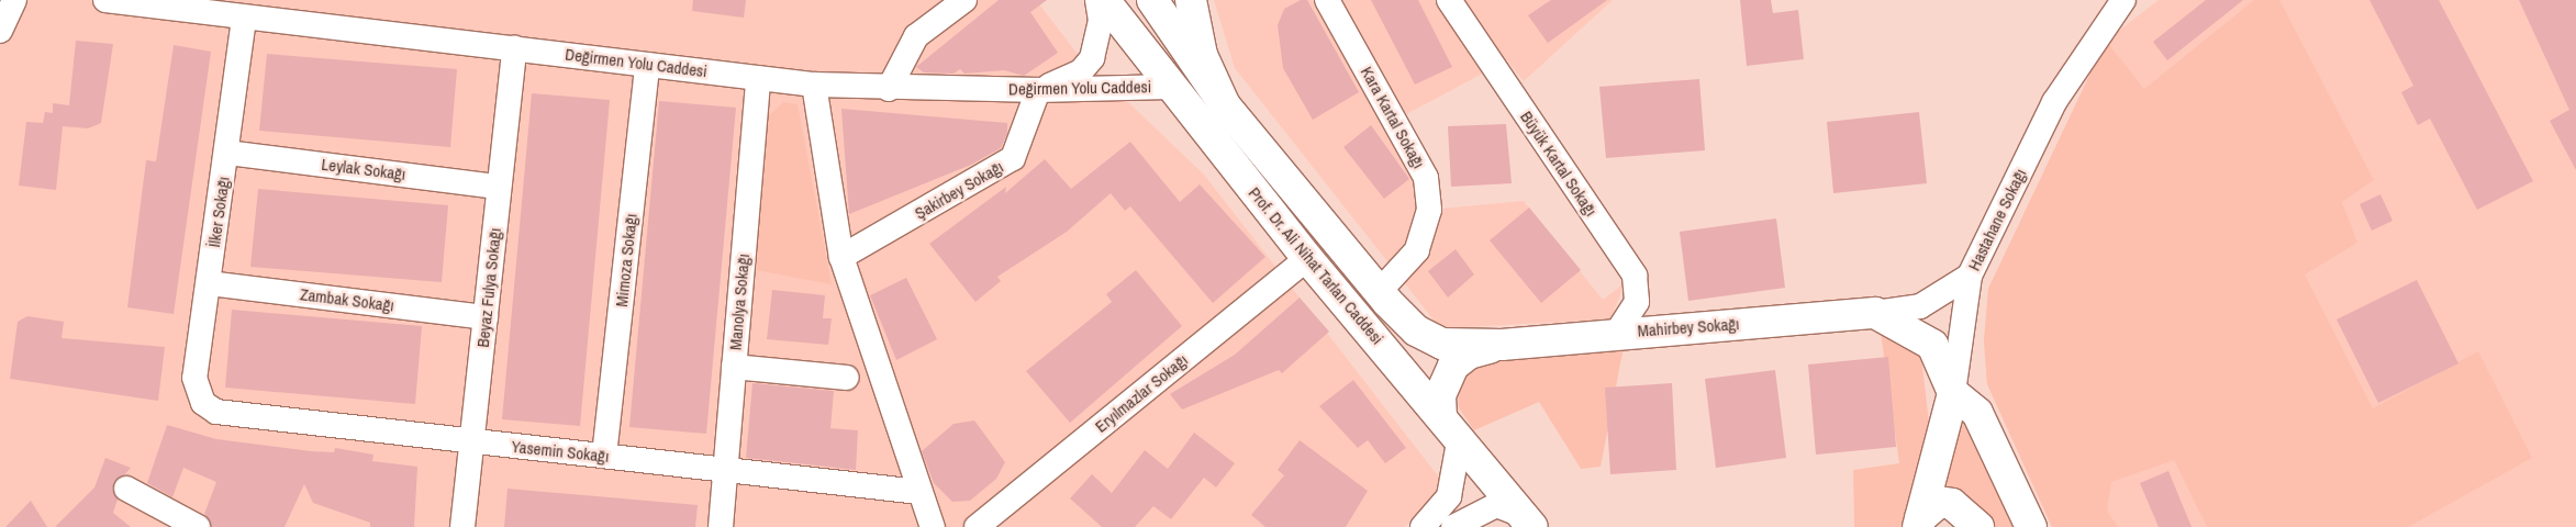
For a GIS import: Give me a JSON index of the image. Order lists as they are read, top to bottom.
{
  "streets": {
    "main road": ["Hastahane Sokağı", "Prof. Dr. Ali Nihat Tarlan Caddesi", "Mahirbey Sokağı"],
    "street": [
      "Değirmen Yolu Caddesi",
      "Kara Kartal Sokağı",
      "Büyük Kartal Sokağı",
      "Leylak Sokağı",
      "Şakirbey Sokağı",
      "İlker Sokağı",
      "Mimoza Sokağı",
      "Beyaz Fulya Sokağı",
      "Zambak Sokağı",
      "Manolya Sokağı",
      "Eryılmazlar Sokağı",
      "Yasemin Sokağı"
    ]
  },
  "crossings": [
    ["Değirmen Yolu Caddesi", "Şakirbey Sokağı"],
    ["Değirmen Yolu Caddesi", "İlker Sokağı"],
    ["Değirmen Yolu Caddesi", "Mimoza Sokağı"],
    ["Değirmen Yolu Caddesi", "Prof. Dr. Ali Nihat Tarlan Caddesi"],
    ["Değirmen Yolu Caddesi", "Beyaz Fulya Sokağı"],
    ["Değirmen Yolu Caddesi", "Manolya Sokağı"],
    ["Kara Kartal Sokağı", "Prof. Dr. Ali Nihat Tarlan Caddesi"],
    ["Büyük Kartal Sokağı", "Mahirbey Sokağı"],
    ["Leylak Sokağı", "İlker Sokağı"],
    ["Leylak Sokağı", "Beyaz Fulya Sokağı"],
    ["İlker Sokağı", "Zambak Sokağı"],
    ["İlker Sokağı", "Yasemin Sokağı"],
    ["Hastahane Sokağı", "Mahirbey Sokağı"],
    ["Mimoza Sokağı", "Yasemin Sokağı"],
    ["Prof. Dr. Ali Nihat Tarlan Caddesi", "Mahirbey Sokağı"],
    ["Prof. Dr. Ali Nihat Tarlan Caddesi", "Eryılmazlar Sokağı"],
    ["Beyaz Fulya Sokağı", "Zambak Sokağı"],
    ["Beyaz Fulya Sokağı", "Yasemin Sokağı"],
    ["Manolya Sokağı", "Yasemin Sokağı"]
  ]
}
